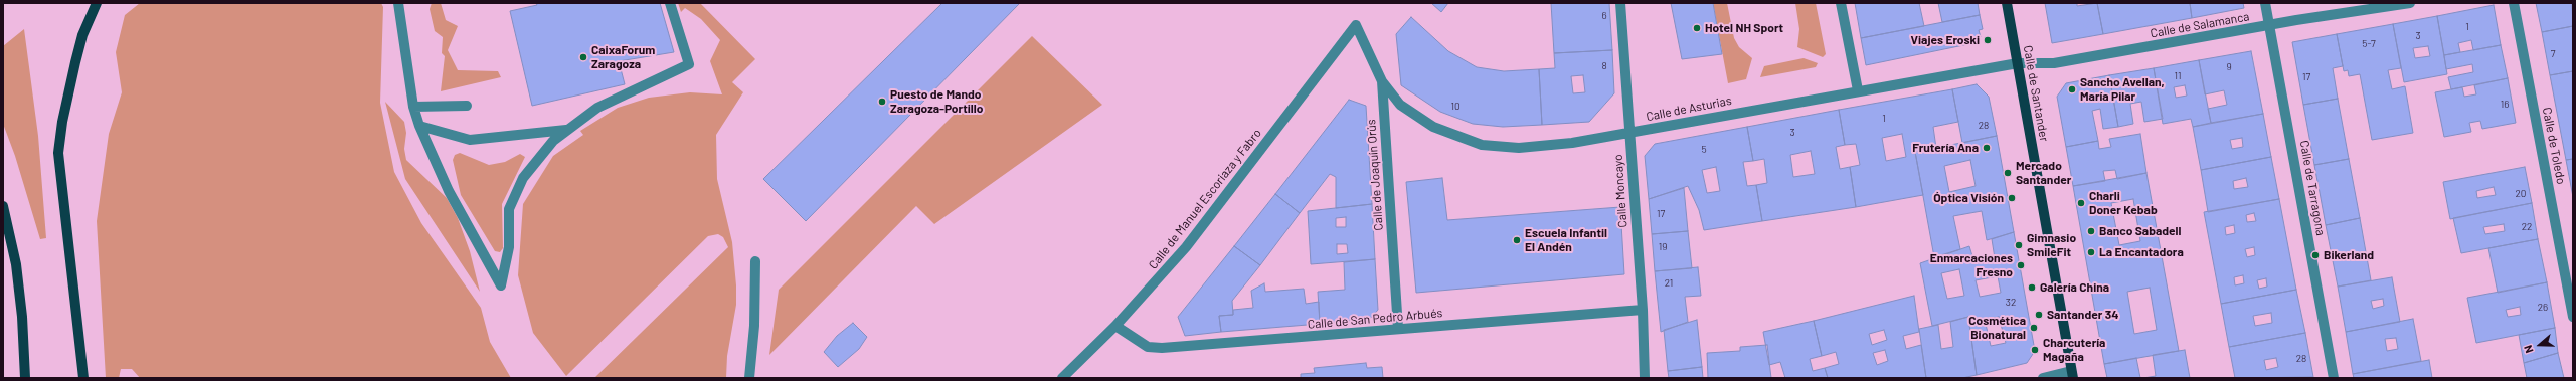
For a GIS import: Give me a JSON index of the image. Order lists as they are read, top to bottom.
{
  "streets": {
    "main road": ["Calle de Santander"],
    "street": [
      "Calle de Salamanca",
      "Calle de Asturias",
      "Calle de Toledo",
      "Calle de Joaquín Orús",
      "Calle de Tarragona",
      "Calle Moncayo",
      "Calle de Manuel Escoriaza y Fabro",
      "Calle de San Pedro Arbués"
    ]
  },
  "crossings": [
    ["Calle de Salamanca", "Calle de Santander"],
    ["Calle de Salamanca", "Calle de Asturias"],
    ["Calle de Salamanca", "Calle de Tarragona"],
    ["Calle de Santander", "Calle de Asturias"],
    ["Calle de Asturias", "Calle de Joaquín Orús"],
    ["Calle de Asturias", "Calle Moncayo"],
    ["Calle de Joaquín Orús", "Calle de Manuel Escoriaza y Fabro"],
    ["Calle de Joaquín Orús", "Calle de San Pedro Arbués"],
    ["Calle Moncayo", "Calle de San Pedro Arbués"],
    ["Calle de Manuel Escoriaza y Fabro", "Calle de San Pedro Arbués"]
  ],
  "places": [
    "Hotel NH Sport",
    "Viajes Eroski",
    "CaixaForum Zaragoza",
    "Sancho Avellan, María Pilar",
    "Puesto de Mando Zaragoza-Portillo",
    "Frutería Ana",
    "Mercado Santander",
    "Óptica Visión",
    "Charli Doner Kebab",
    "Banco Sabadell",
    "Escuela Infantil El Andén",
    "Gimnasio SmileFit",
    "La Encantadora",
    "Bikerland",
    "Enmarcaciones Fresno",
    "Galería China",
    "Santander 34",
    "Cosmética Bionatural",
    "Charcutería Magaña"
  ],
  "house_numbers": [
    "6",
    "1",
    "3",
    "5-7",
    "7",
    "8",
    "9",
    "11",
    "17",
    "16",
    "10",
    "1",
    "28",
    "3",
    "5",
    "20",
    "17",
    "22",
    "19",
    "21",
    "32",
    "26",
    "28"
  ],
  "north": "left"
}
